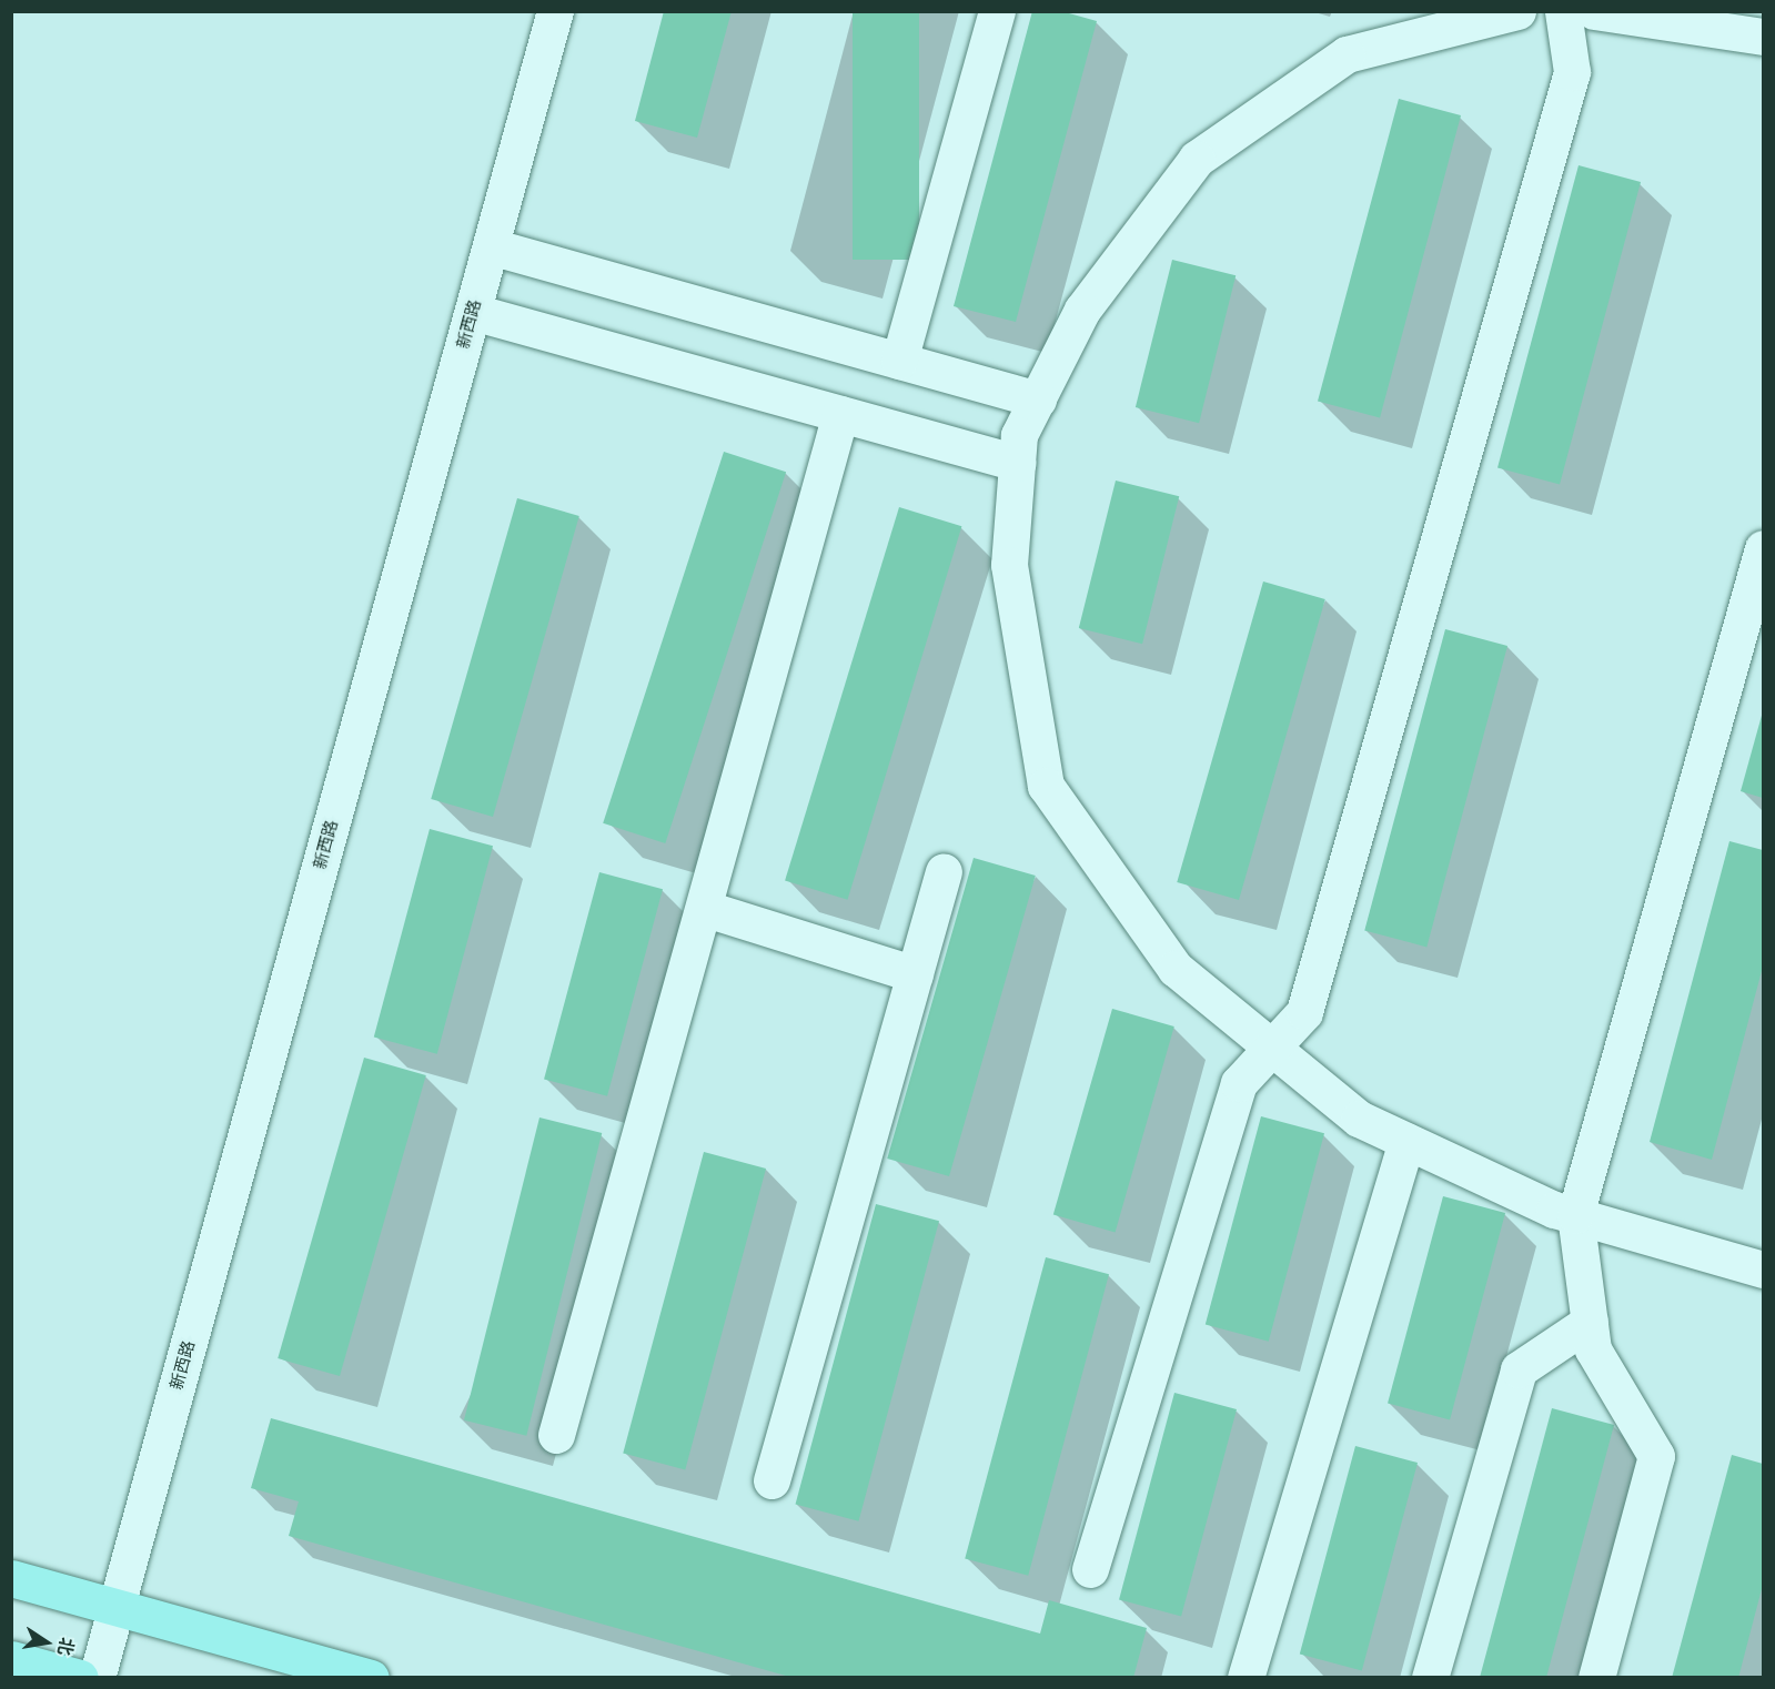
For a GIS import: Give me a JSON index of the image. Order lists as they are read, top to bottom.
{
  "streets": {
    "street": ["新西路"]
  },
  "north": "right"
}
